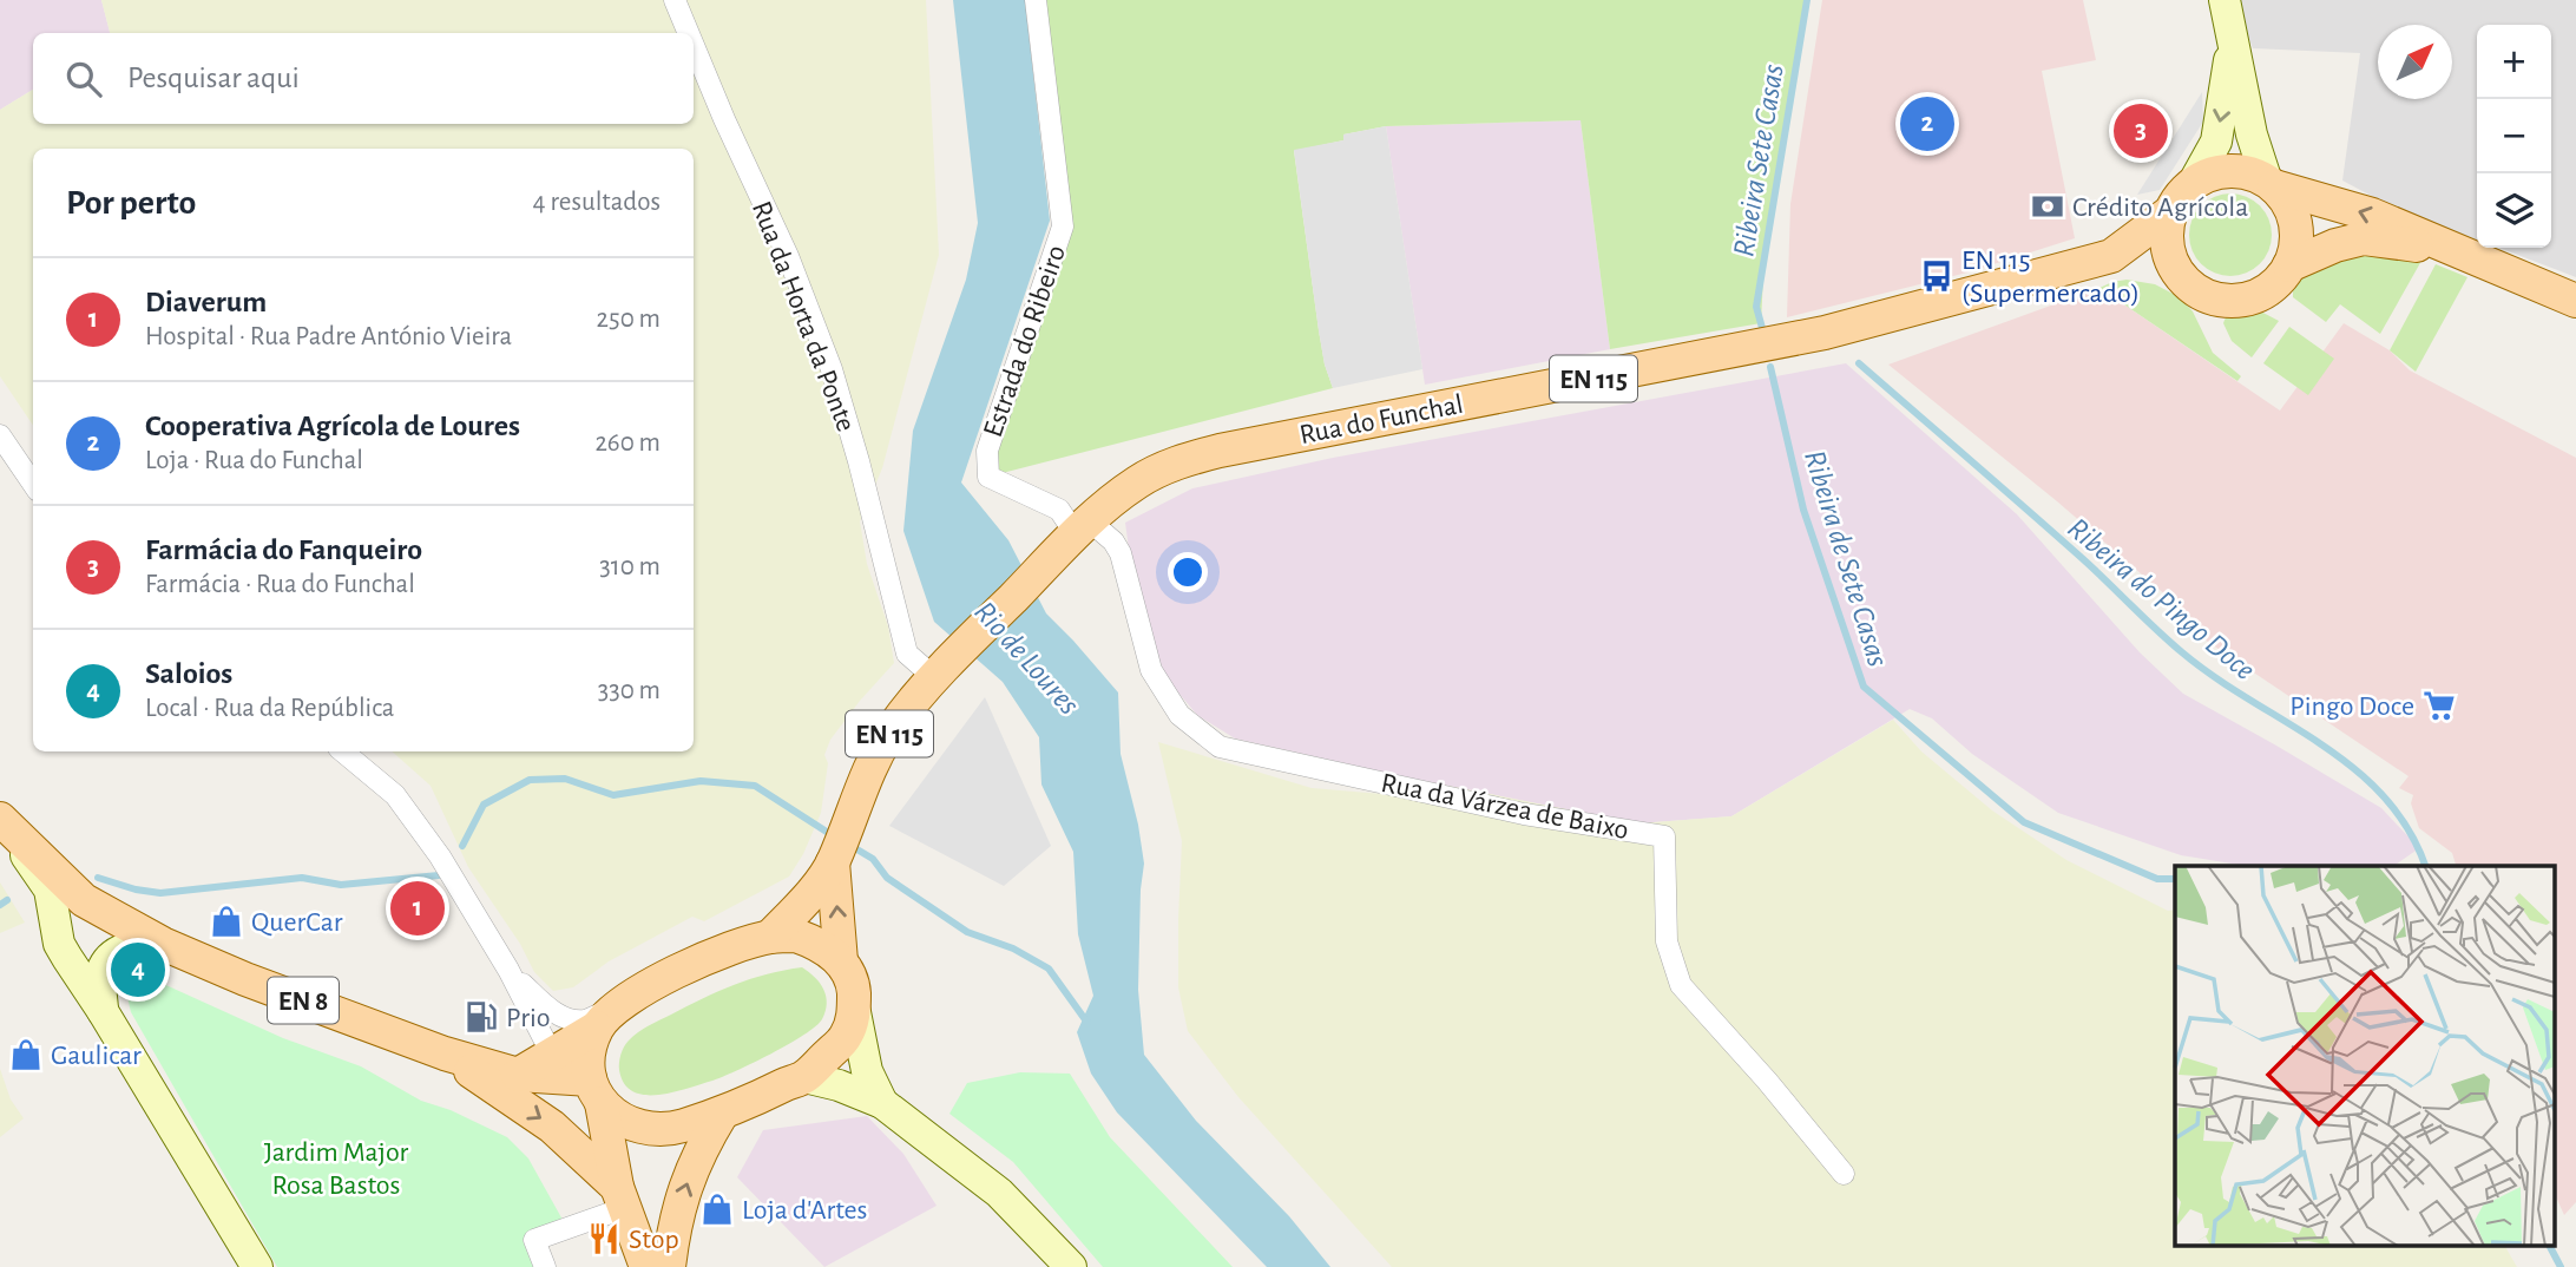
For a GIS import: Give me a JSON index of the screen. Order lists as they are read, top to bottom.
{
  "streets": {
    "main road": ["EN 115", "Rua do Funchal", "EN 8"],
    "street": ["Rua da Horta da Ponte", "Estrada do Ribeiro", "Rua da Várzea de Baixo"]
  },
  "crossings": [
    ["Rua da Horta da Ponte", "Rua do Funchal"],
    ["Estrada do Ribeiro", "Rua do Funchal"],
    ["Estrada do Ribeiro", "Rua da Várzea de Baixo"],
    ["Rua do Funchal", "Rua da Várzea de Baixo"]
  ],
  "water": [
    "Ribeira Sete Casas",
    "Ribeira de Sete Casas",
    "Ribeira do Pingo Doce",
    "Rio de Loures"
  ],
  "parks": ["Jardim Major Rosa Bastos"],
  "places": {
    "bank": ["Crédito Agrícola"],
    "bus stop": ["EN 115 (Supermercado)"],
    "supermarket": ["Pingo Doce"],
    "shop": ["QuerCar", "Gaulicar", "Loja d'Artes"],
    "fuel station": ["Prio"],
    "restaurant": ["Stop"]
  },
  "north": "top right",
  "page": {
    "map_buttons": ["+", "−"],
    "search": "Pesquisar aqui",
    "pins": [
      "2",
      "3",
      "1",
      "4"
    ],
    "heading": ["Por perto", "4 resultados"],
    "list": [
      {
        "mark": "1",
        "name": "Diaverum",
        "note": "Hospital · Rua Padre António Vieira",
        "value": "250 m"
      },
      {
        "mark": "2",
        "name": "Cooperativa Agrícola de Loures",
        "note": "Loja · Rua do Funchal",
        "value": "260 m"
      },
      {
        "mark": "3",
        "name": "Farmácia do Fanqueiro",
        "note": "Farmácia · Rua do Funchal",
        "value": "310 m"
      },
      {
        "mark": "4",
        "name": "Saloios",
        "note": "Local · Rua da República",
        "value": "330 m"
      }
    ]
  }
}
